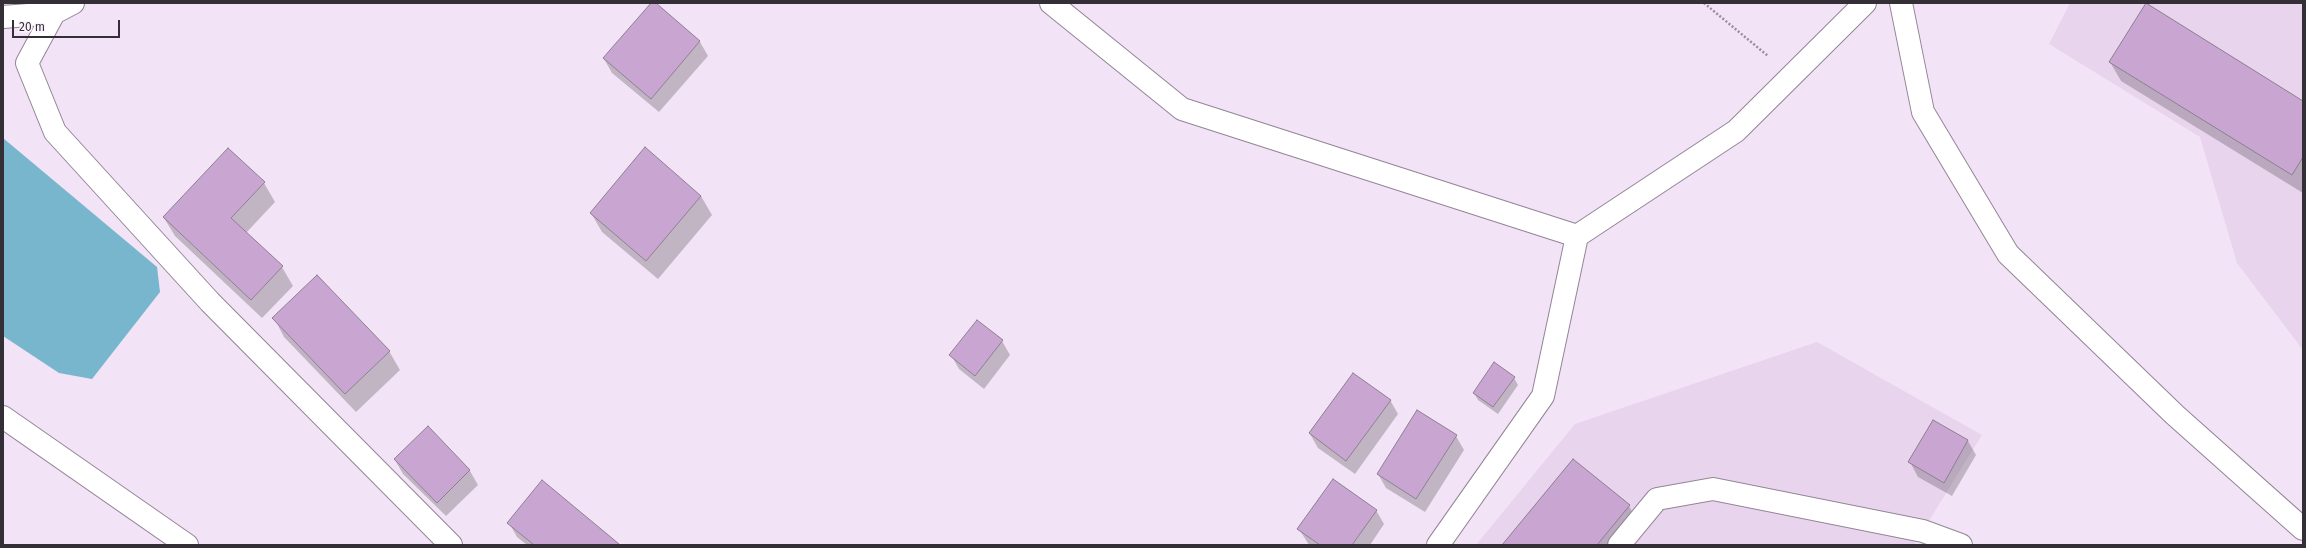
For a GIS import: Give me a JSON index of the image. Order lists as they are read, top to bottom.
{
  "scale_bar": "20 m"
}
